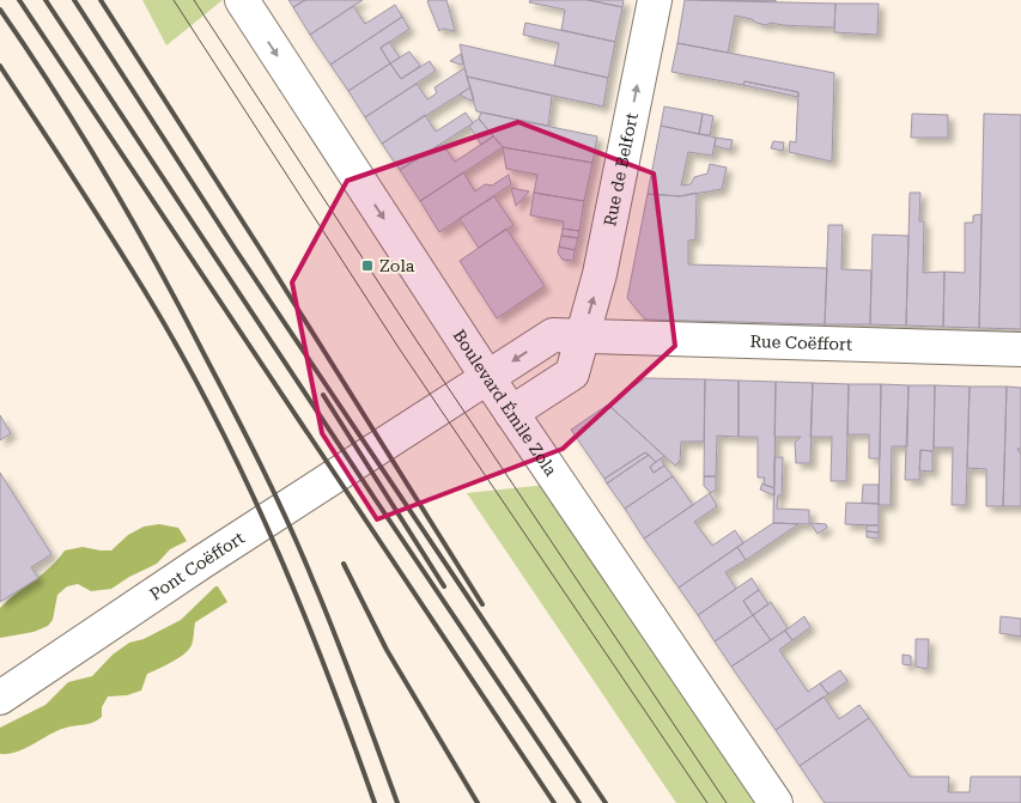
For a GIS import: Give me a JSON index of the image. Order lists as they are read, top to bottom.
{
  "streets": {
    "street": [
      "Rue de Belfort",
      "Rue Coëffort",
      "Boulevard Émile Zola",
      "Pont Coëffort"
    ]
  },
  "crossings": [
    ["Rue de Belfort", "Rue Coëffort"],
    ["Rue de Belfort", "Boulevard Émile Zola"],
    ["Rue Coëffort", "Boulevard Émile Zola"],
    ["Rue Coëffort", "Pont Coëffort"],
    ["Boulevard Émile Zola", "Pont Coëffort"]
  ],
  "one_way": ["Rue de Belfort", "Boulevard Émile Zola"],
  "places": {
    "transit": ["Zola"]
  }
}
